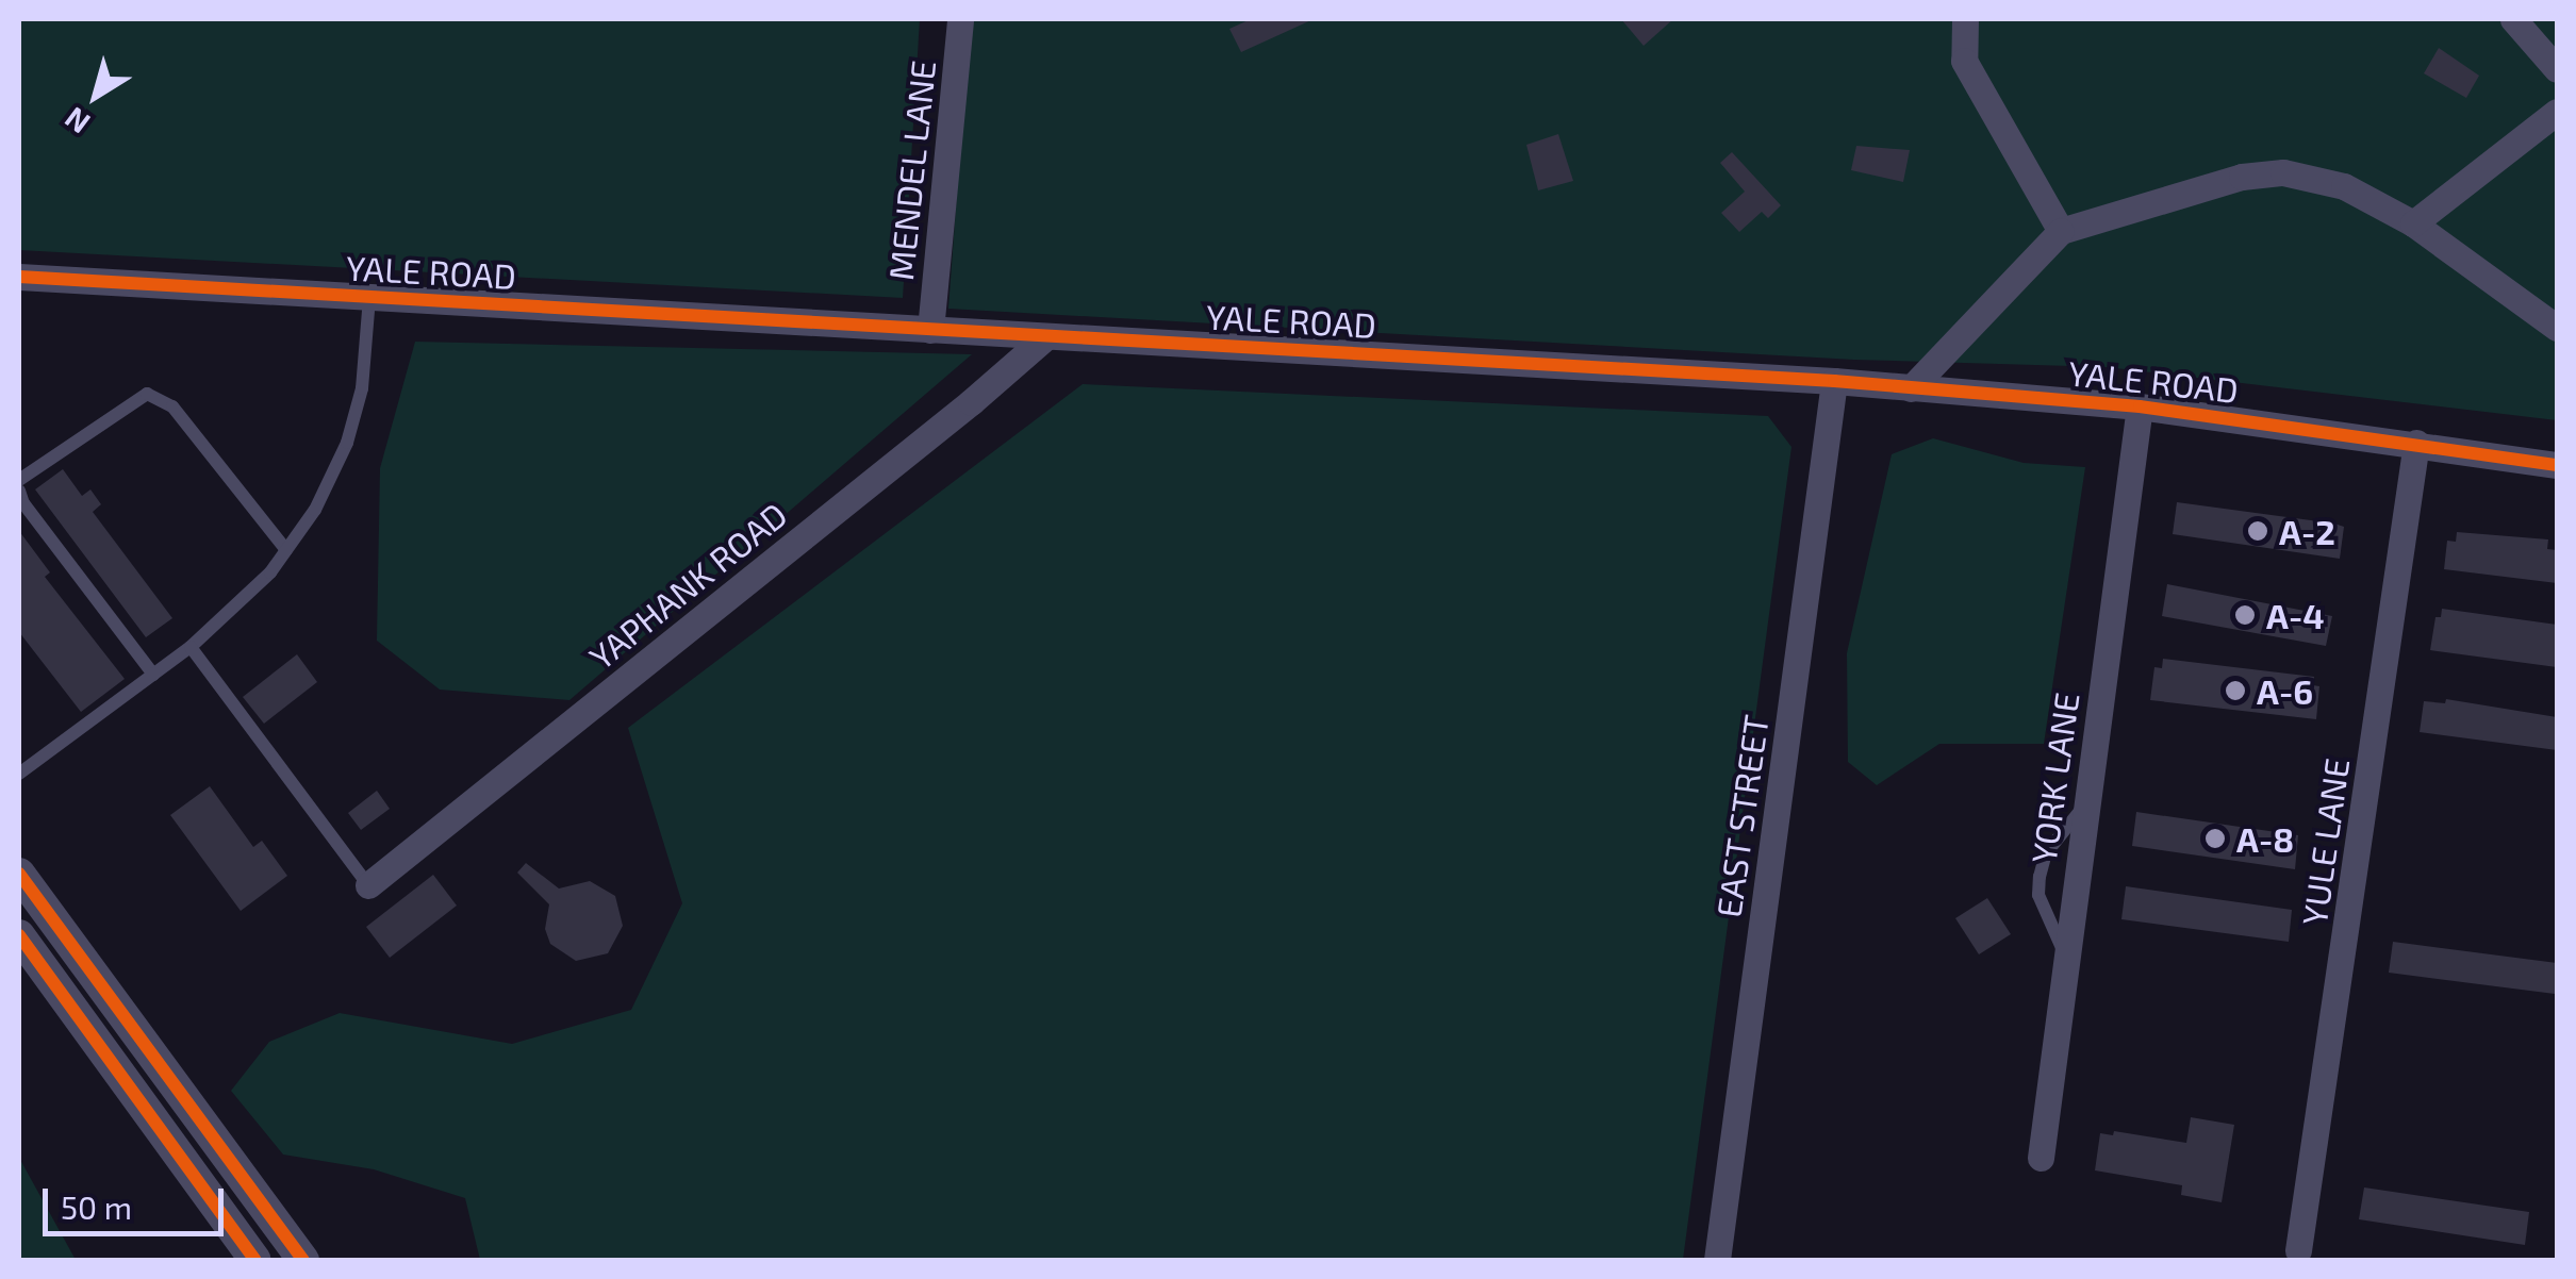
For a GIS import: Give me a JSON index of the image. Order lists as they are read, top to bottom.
{
  "streets": {
    "street": [
      "MENDEL LANE",
      "YALE ROAD",
      "YAPHANK ROAD",
      "YORK LANE",
      "EAST STREET",
      "YULE LANE"
    ]
  },
  "crossings": [
    ["MENDEL LANE", "YALE ROAD"],
    ["YALE ROAD", "YAPHANK ROAD"],
    ["YALE ROAD", "YORK LANE"],
    ["YALE ROAD", "EAST STREET"],
    ["YALE ROAD", "YULE LANE"]
  ],
  "places": [
    "A-2",
    "A-4",
    "A-6",
    "A-8"
  ],
  "scale_bar": "50 m",
  "north": "bottom left"
}
